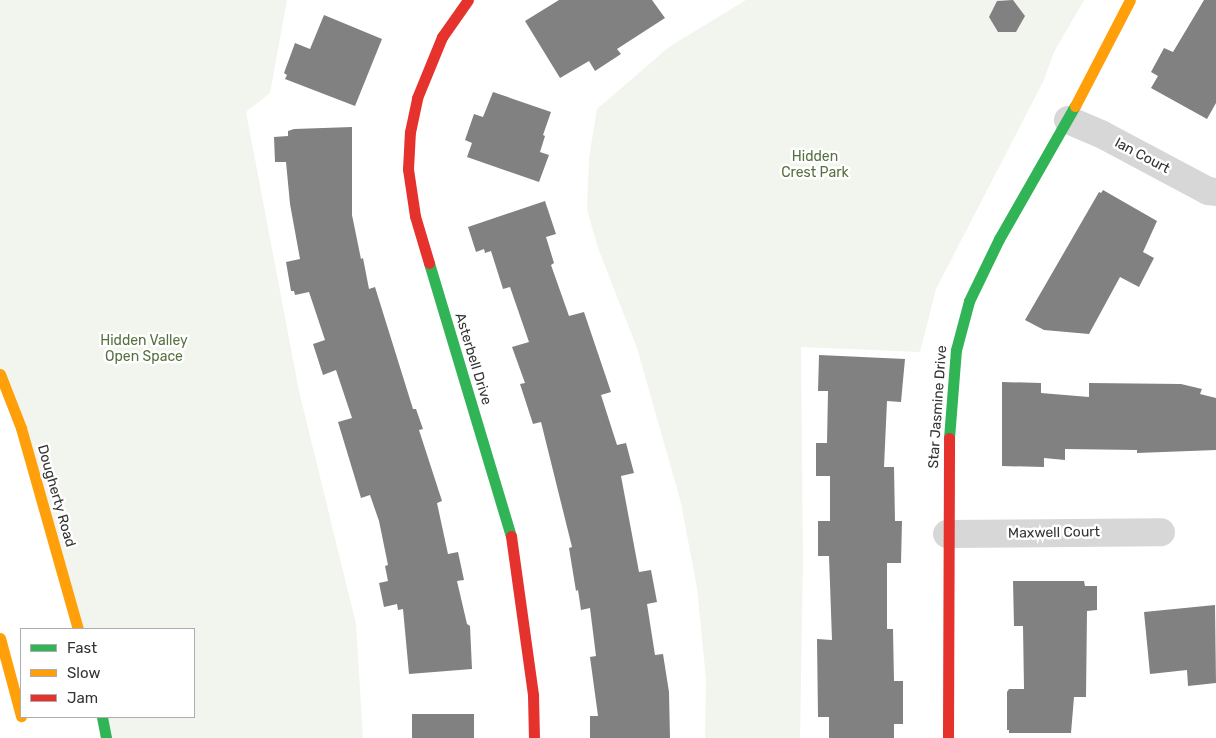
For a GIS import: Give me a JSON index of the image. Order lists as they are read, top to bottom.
{
  "streets": {
    "street": [
      "Ian Court",
      "Asterbell Drive",
      "Star Jasmine Drive",
      "Dougherty Road",
      "Maxwell Court"
    ]
  },
  "crossings": [
    ["Ian Court", "Star Jasmine Drive"],
    ["Star Jasmine Drive", "Maxwell Court"]
  ],
  "parks": ["Hidden Crest Park", "Hidden Valley Open Space"],
  "legend": ["Fast", "Slow", "Jam"]
}
